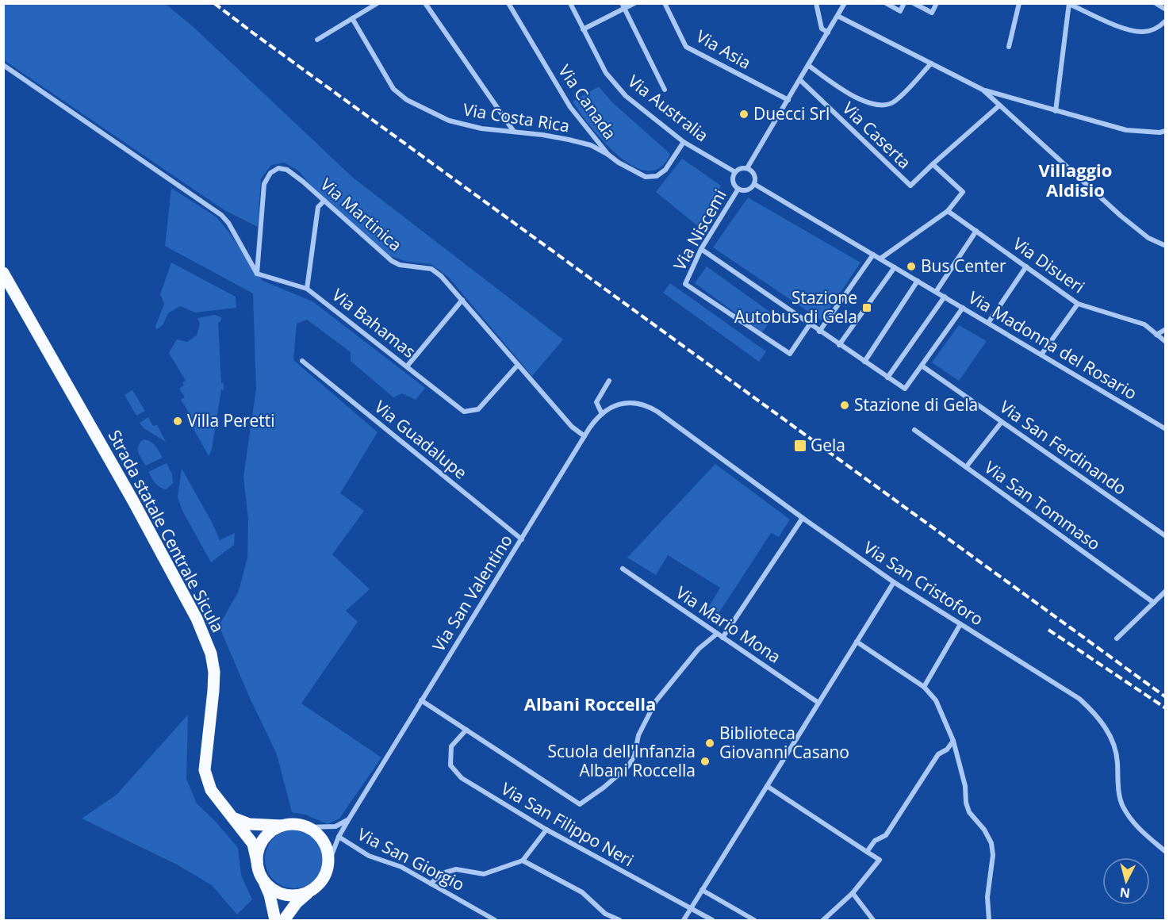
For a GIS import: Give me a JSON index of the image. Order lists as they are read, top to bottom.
{
  "streets": {
    "main road": ["Strada statale Centrale Sicula"],
    "street": [
      "Via Asia",
      "Via Canada",
      "Via Australia",
      "Via Costa Rica",
      "Via Caserta",
      "Via Martinica",
      "Via Niscemi",
      "Via Disueri",
      "Via Bahamas",
      "Via Madonna del Rosario",
      "Via Guadalupe",
      "Via San Ferdinando",
      "Via San Tommaso",
      "Via San Cristoforo",
      "Via San Valentino",
      "Via Mario Mona",
      "Via San Filippo Neri",
      "Via San Giorgio"
    ]
  },
  "crossings": [
    ["Via Canada", "Via Australia"],
    ["Via Canada", "Via Costa Rica"],
    ["Via Australia", "Via Niscemi"],
    ["Via Australia", "Via Madonna del Rosario"],
    ["Via Martinica", "Via Bahamas"],
    ["Via Martinica", "Via San Valentino"],
    ["Via Niscemi", "Via Madonna del Rosario"],
    ["Via Guadalupe", "Via San Valentino"],
    ["Strada statale Centrale Sicula", "Via San Valentino"],
    ["Via San Cristoforo", "Via San Valentino"],
    ["Via San Valentino", "Via San Giorgio"]
  ],
  "districts": ["Villaggio Aldisio", "Albani Roccella"],
  "places": {
    "other": [
      "Duecci Srl",
      "Bus Center",
      "Stazione di Gela",
      "Villa Peretti",
      "Biblioteca Giovanni Casano",
      "Scuola dell'Infanzia Albani Roccella"
    ],
    "transit": ["Stazione Autobus di Gela", "Gela"]
  },
  "north": "bottom"
}
